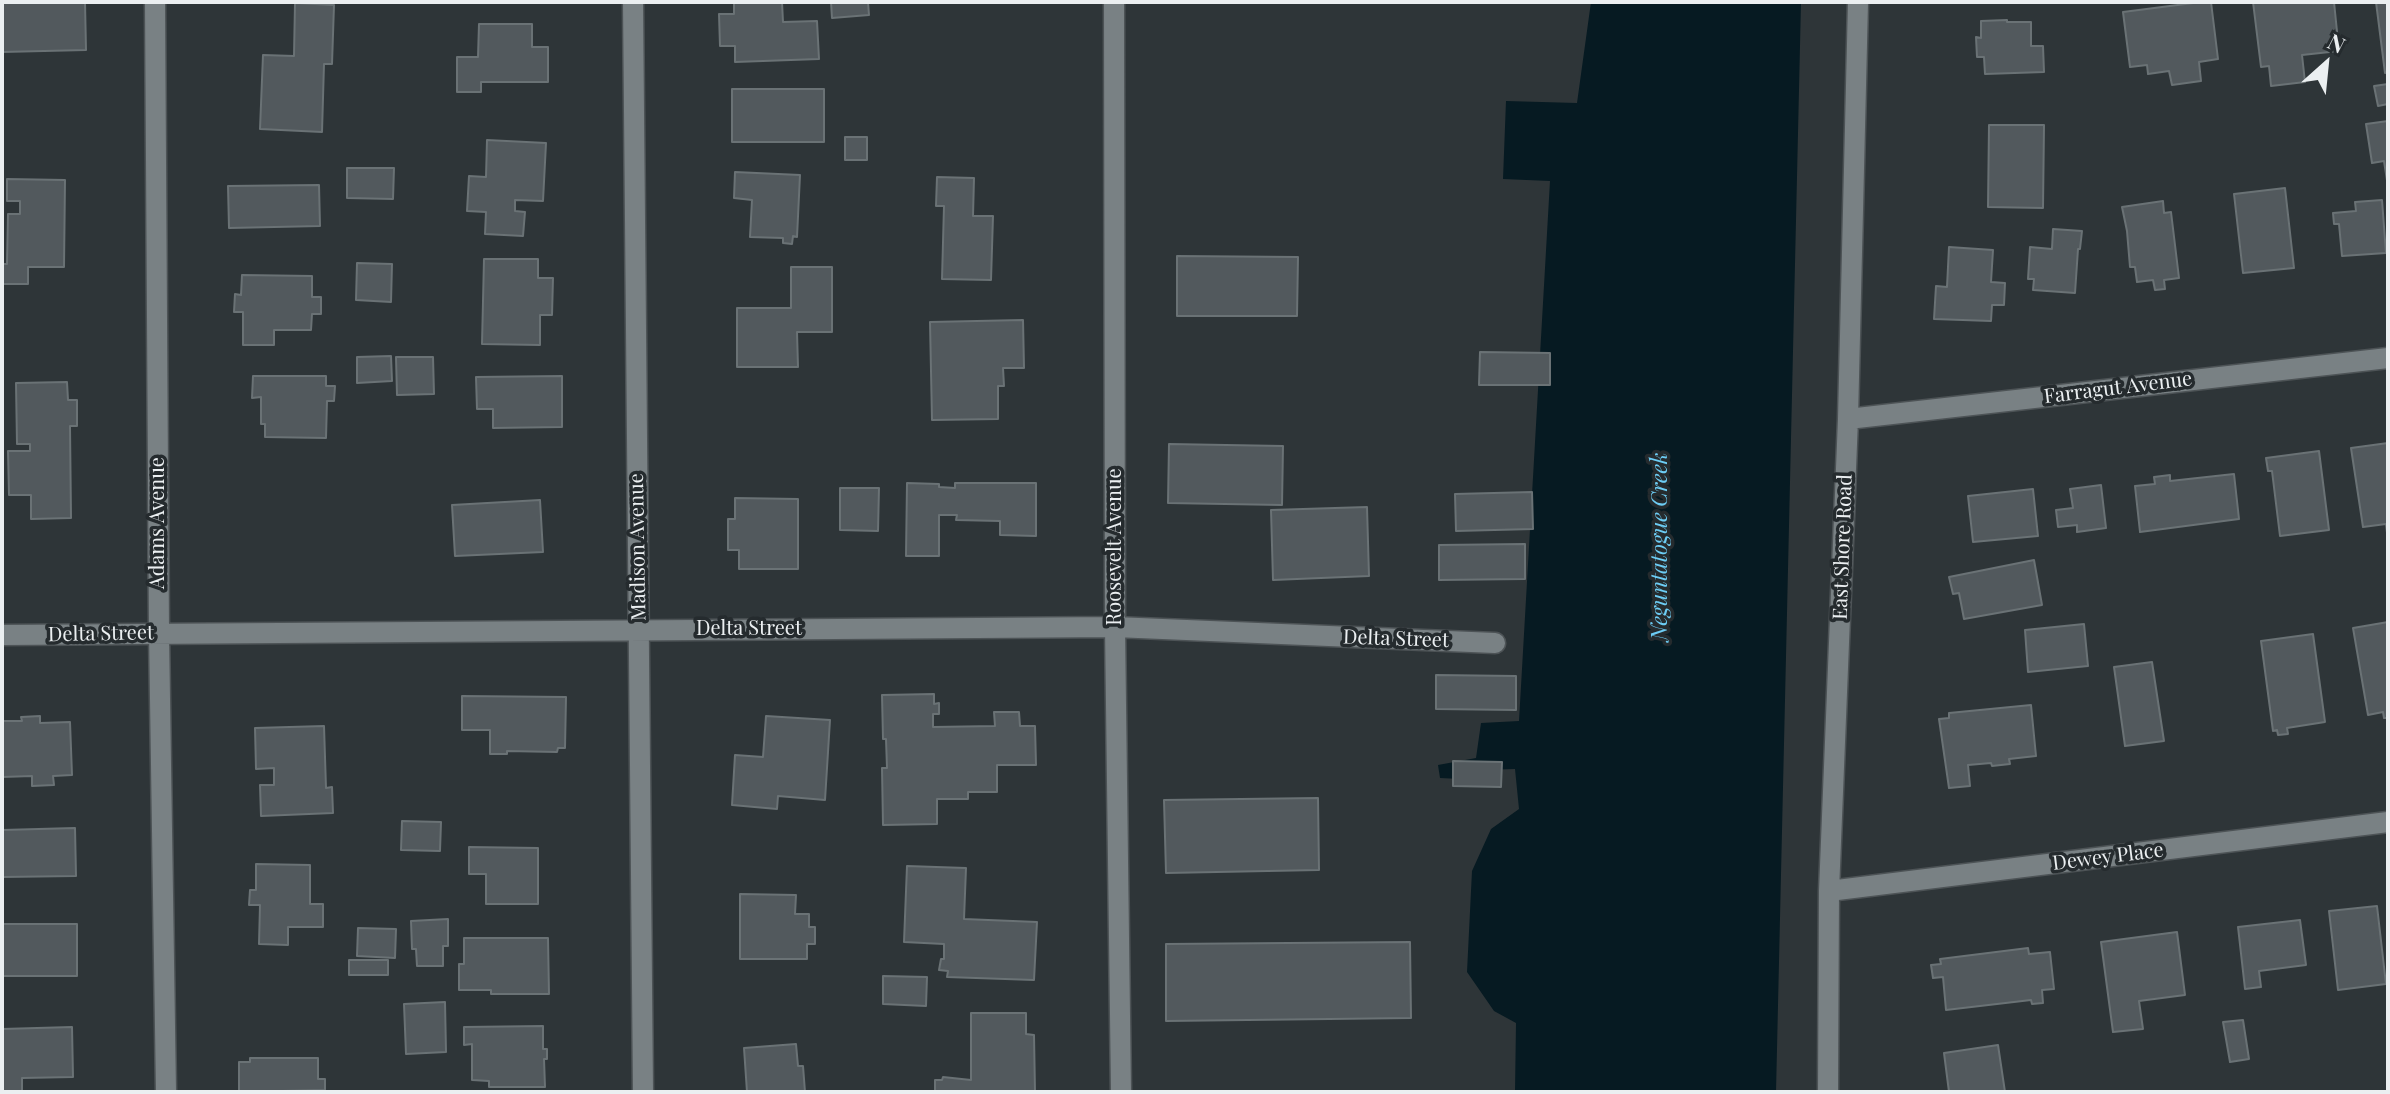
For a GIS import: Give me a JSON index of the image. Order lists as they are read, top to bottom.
{
  "streets": {
    "street": [
      "Farragut Avenue",
      "Adams Avenue",
      "Madison Avenue",
      "Roosevelt Avenue",
      "East Shore Road",
      "Delta Street",
      "Dewey Place"
    ]
  },
  "crossings": [
    ["Farragut Avenue", "East Shore Road"],
    ["Adams Avenue", "Delta Street"],
    ["Madison Avenue", "Delta Street"],
    ["Roosevelt Avenue", "Delta Street"],
    ["East Shore Road", "Dewey Place"]
  ],
  "water": ["Neguntatogue Creek"],
  "north": "top right"
}
